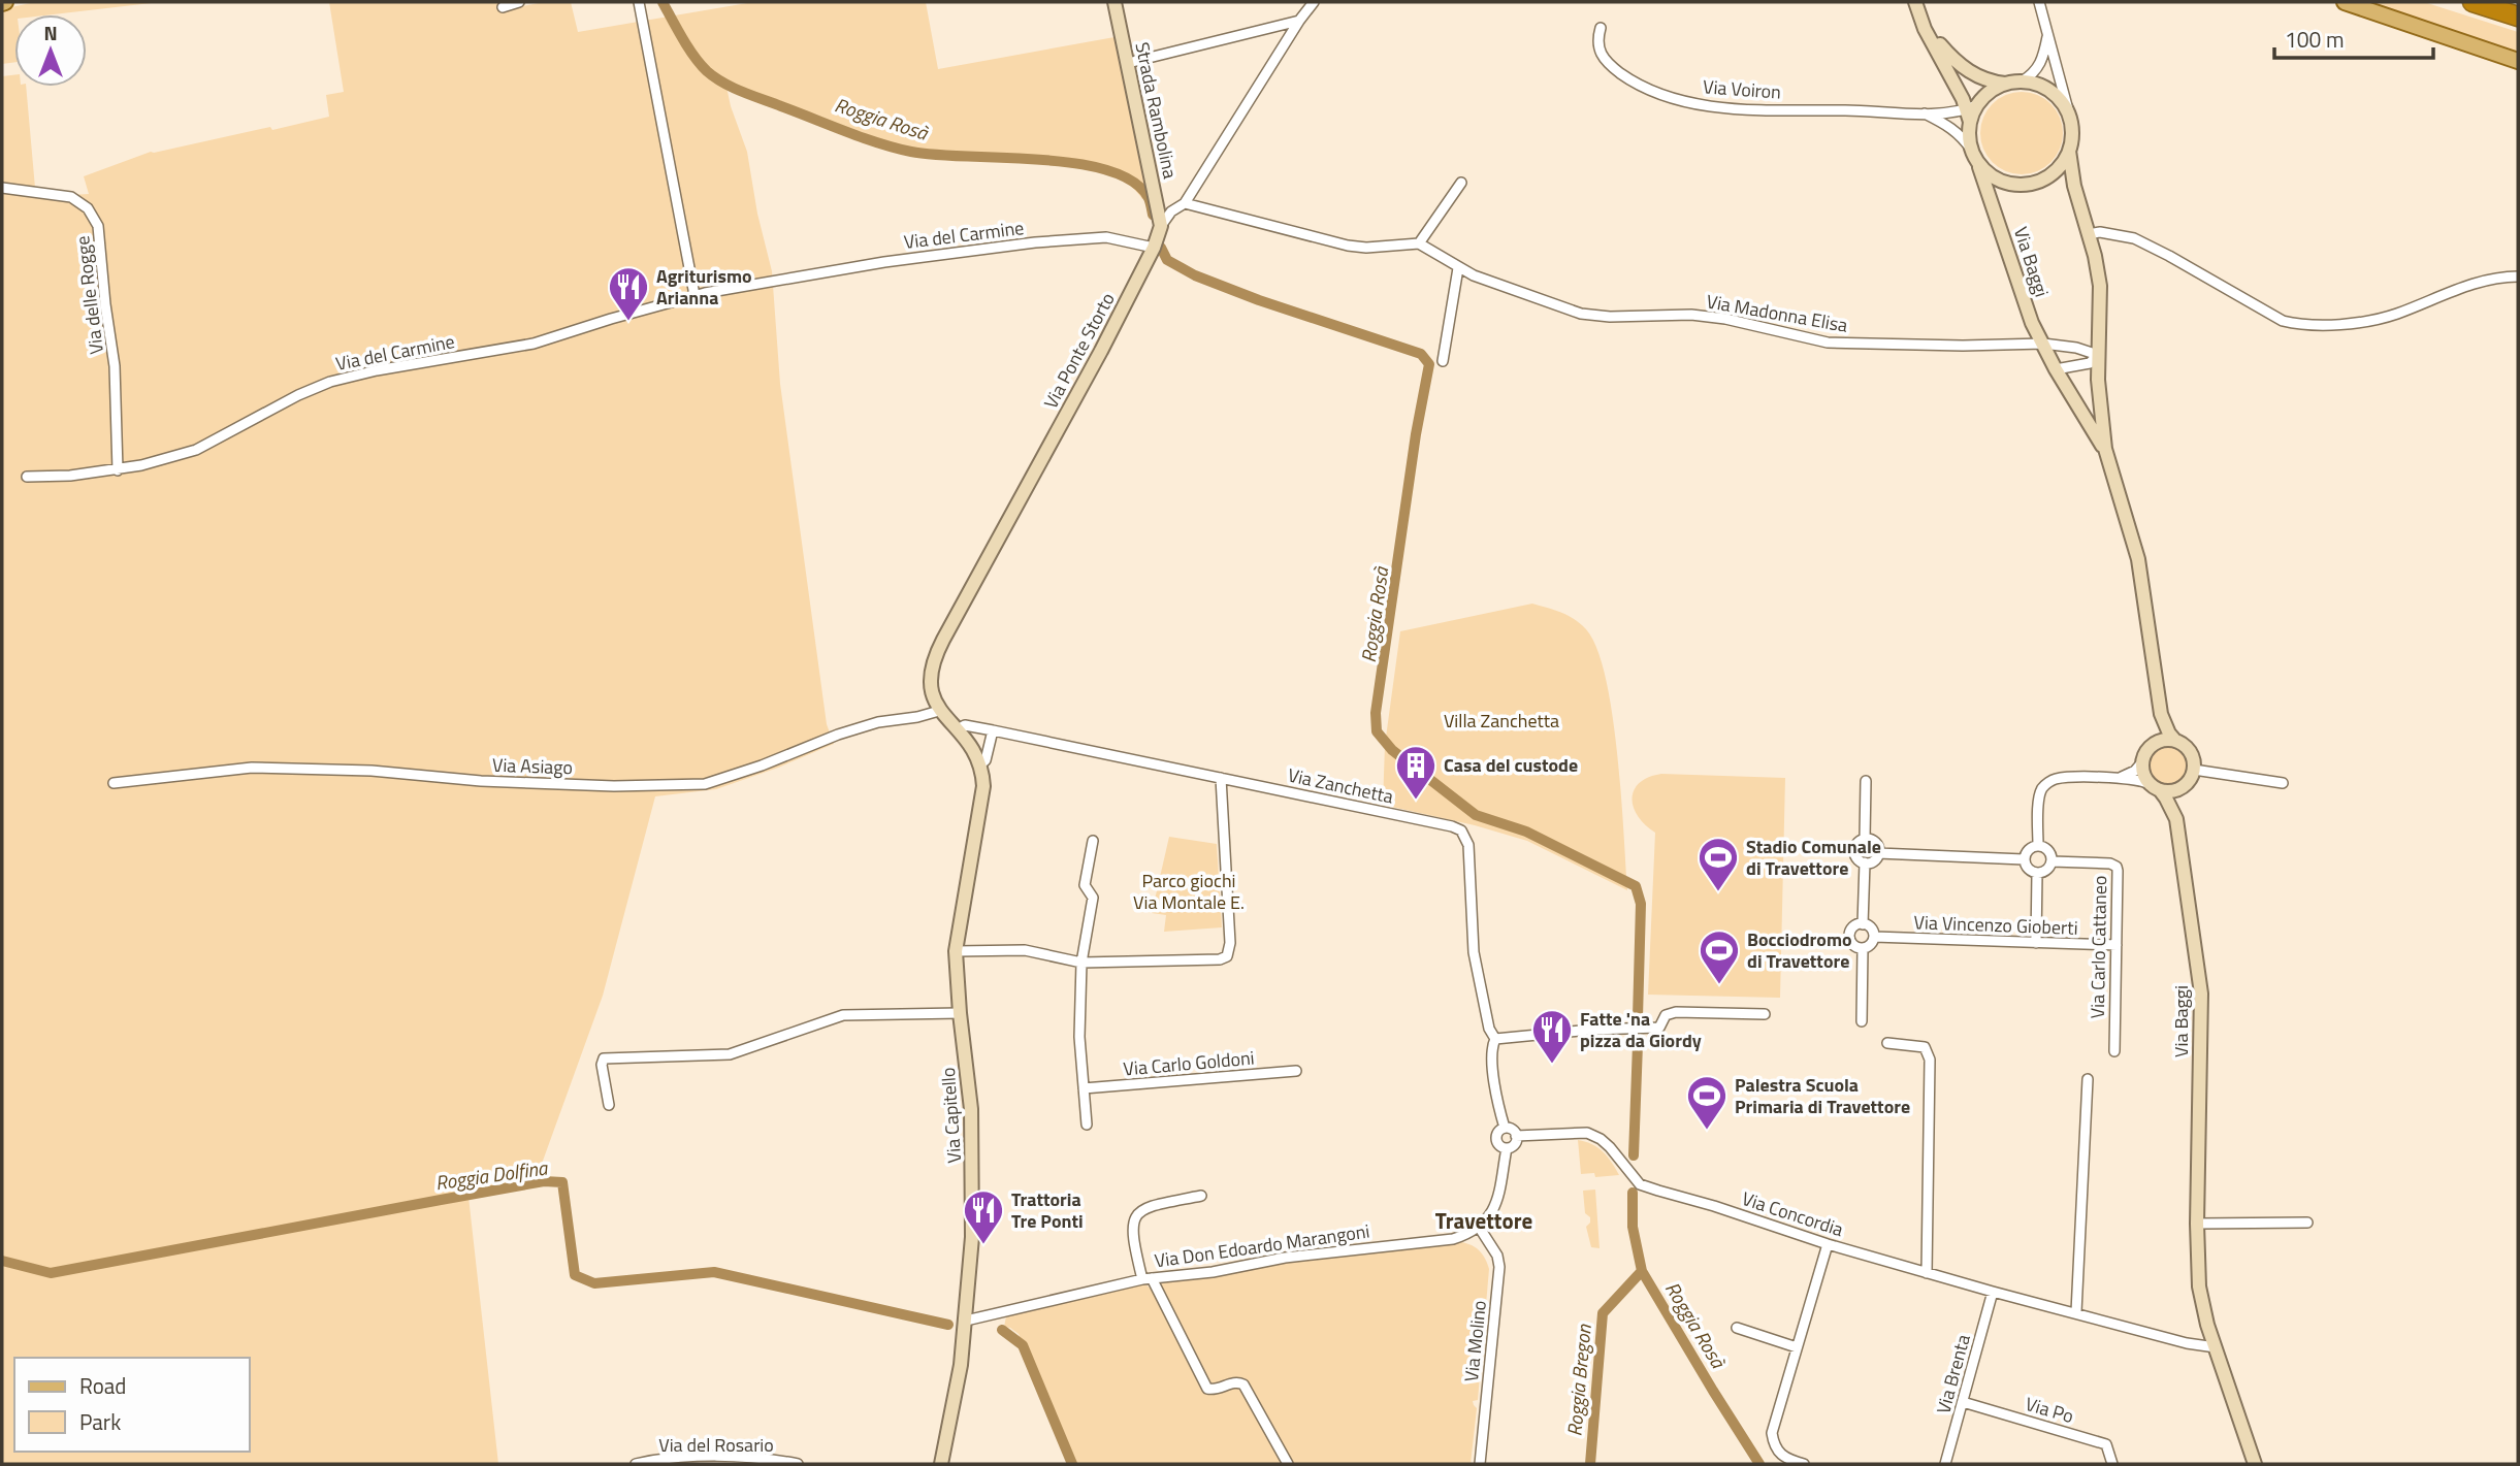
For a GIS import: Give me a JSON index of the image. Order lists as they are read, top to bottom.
{
  "streets": {
    "main road": [
      "Strada Rambolina",
      "Via Baggi",
      "Via Ponte Storto",
      "Via Capitello"
    ],
    "street": [
      "Via Voiron",
      "Via del Carmine",
      "Via delle Rogge",
      "Via Madonna Elisa",
      "Via Asiago",
      "Via Zanchetta",
      "Via Vincenzo Gioberti",
      "Via Carlo Cattaneo",
      "Via Carlo Goldoni",
      "Via Concordia",
      "Via Don Edoardo Marangoni",
      "Via Molino",
      "Via Brenta",
      "Via Po",
      "Via del Rosario"
    ]
  },
  "crossings": [
    ["Via Voiron", "Via Baggi"],
    ["Strada Rambolina", "Via Ponte Storto"],
    ["Via del Carmine", "Via delle Rogge"],
    ["Via del Carmine", "Via Ponte Storto"],
    ["Via Baggi", "Via Madonna Elisa"],
    ["Via Baggi", "Via Concordia"],
    ["Via Ponte Storto", "Via Asiago"],
    ["Via Zanchetta", "Via Capitello"],
    ["Via Zanchetta", "Via Concordia"],
    ["Via Vincenzo Gioberti", "Via Carlo Cattaneo"],
    ["Via Capitello", "Via Don Edoardo Marangoni"],
    ["Via Concordia", "Via Brenta"],
    ["Via Don Edoardo Marangoni", "Via Molino"],
    ["Via Brenta", "Via Po"]
  ],
  "districts": ["Travettore"],
  "water": ["Roggia Rosà", "Roggia Dolfina", "Roggia Bregon"],
  "parks": ["Villa Zanchetta", "Parco giochi Via Montale E."],
  "places": {
    "restaurant": ["Agriturismo Arianna", "Fatte 'na pizza da Giordy", "Trattoria Tre Ponti"],
    "building": ["Casa del custode"],
    "sports": ["Stadio Comunale di Travettore", "Bocciodromo di Travettore", "Palestra Scuola Primaria di Travettore"]
  },
  "legend": ["Road", "Park"],
  "scale_bar": "100 m",
  "north": "top"
}
